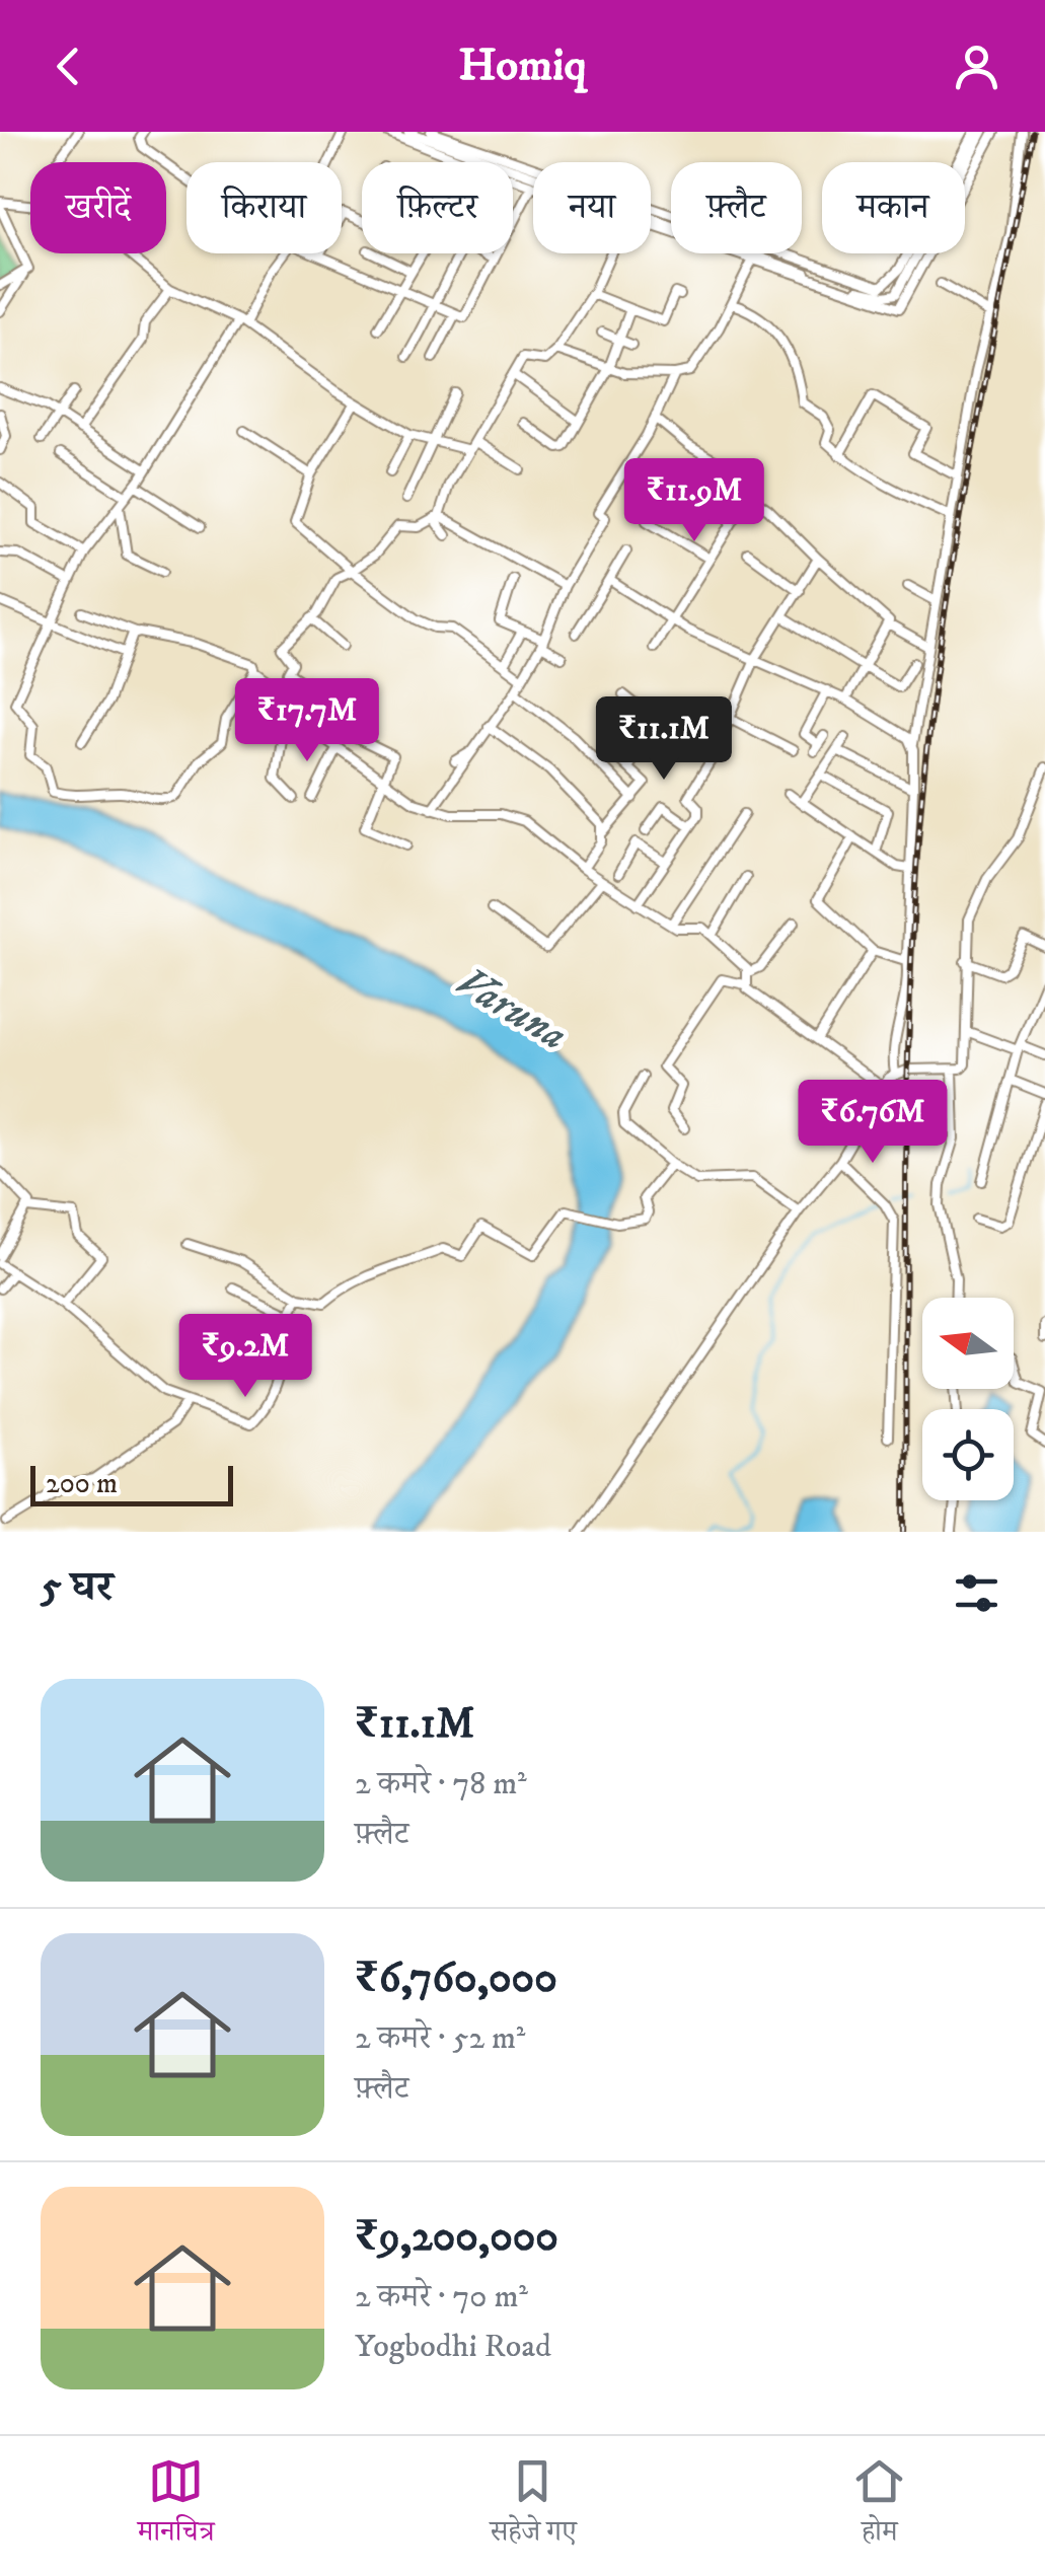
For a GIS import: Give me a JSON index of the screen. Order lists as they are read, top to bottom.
{
  "water": ["Varuna"],
  "scale_bar": "200 m",
  "north": "left",
  "page": {
    "header": "Homiq",
    "chip": [
      "खरीदें",
      "किराया",
      "फ़िल्टर",
      "नया",
      "फ़्लैट",
      "मकान"
    ],
    "price": [
      "₹11.9M",
      "₹17.7M",
      "₹11.1M",
      "₹6.76M",
      "₹9.2M"
    ],
    "scale": "200 m",
    "heading": "5 घर",
    "list": [
      {
        "name": "₹11.1M",
        "note": "2 कमरे · 78 m² · फ़्लैट"
      },
      {
        "name": "₹6,760,000",
        "note": "2 कमरे · 52 m² · फ़्लैट"
      },
      {
        "name": "₹9,200,000",
        "note": "2 कमरे · 70 m² · Yogbodhi Road"
      }
    ],
    "tabs": ["मानचित्र", "सहेजे गए", "होम"]
  }
}
